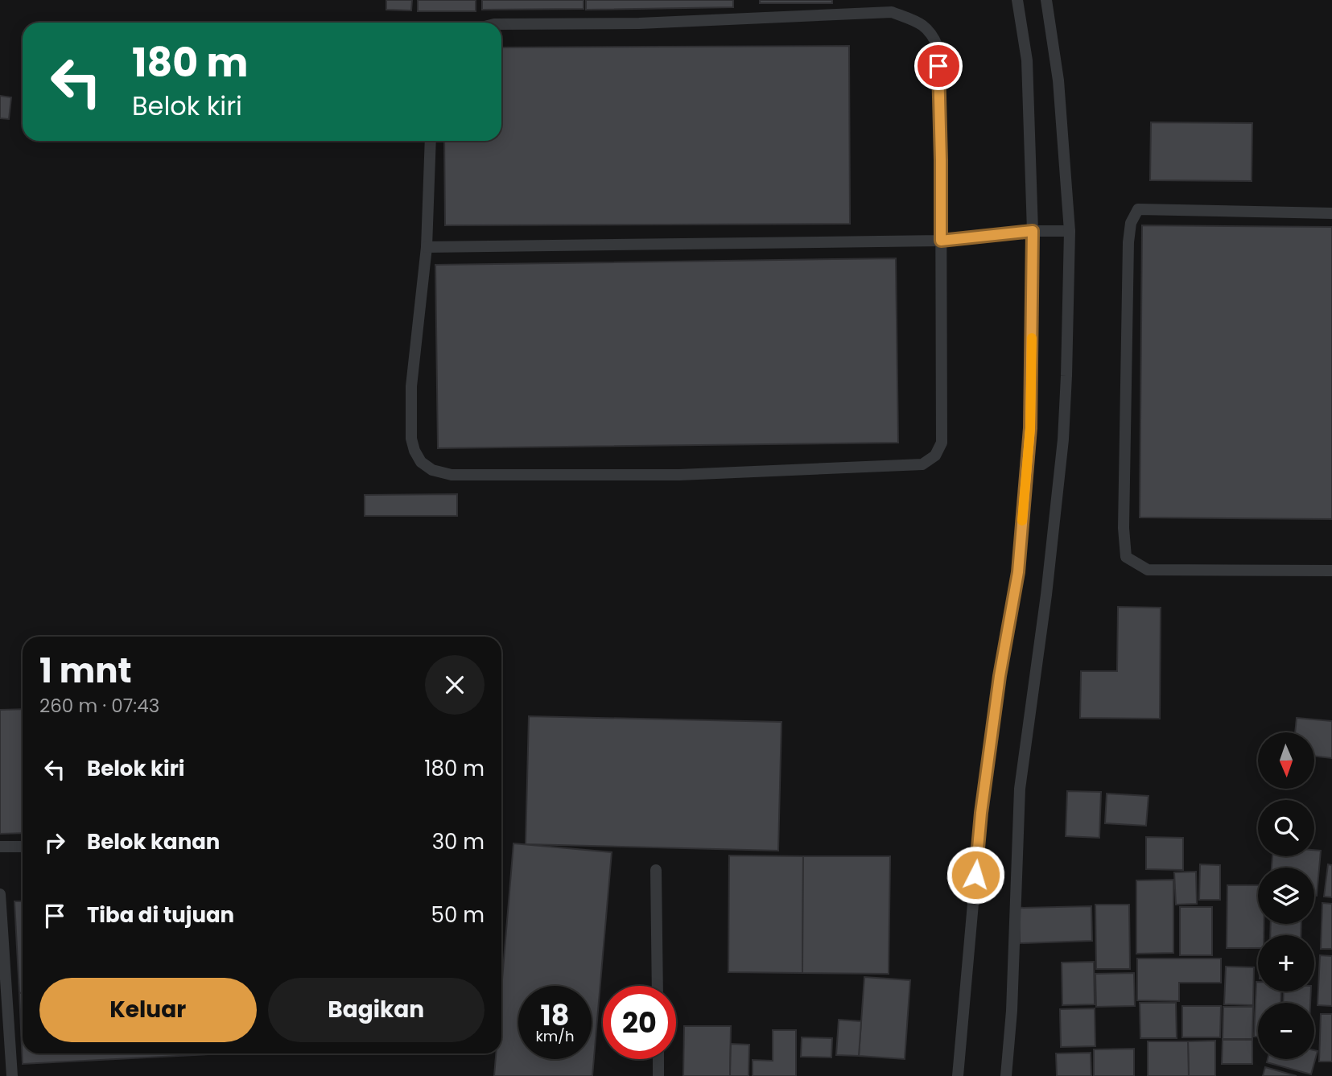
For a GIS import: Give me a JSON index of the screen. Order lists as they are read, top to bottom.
{
  "north": "bottom",
  "page": {
    "turn": ["180 m", "Belok kiri"],
    "heading": ["1 mnt", "260 m · 07:43"],
    "map_buttons": ["+", "−"],
    "list": [
      {
        "name": "Belok kiri",
        "value": "180 m"
      },
      {
        "name": "Belok kanan",
        "value": "30 m"
      },
      {
        "name": "Tiba di tujuan",
        "value": "50 m"
      }
    ],
    "buttons": ["Keluar", "Bagikan"],
    "speed": "18 km/h",
    "limit": "20"
  }
}
